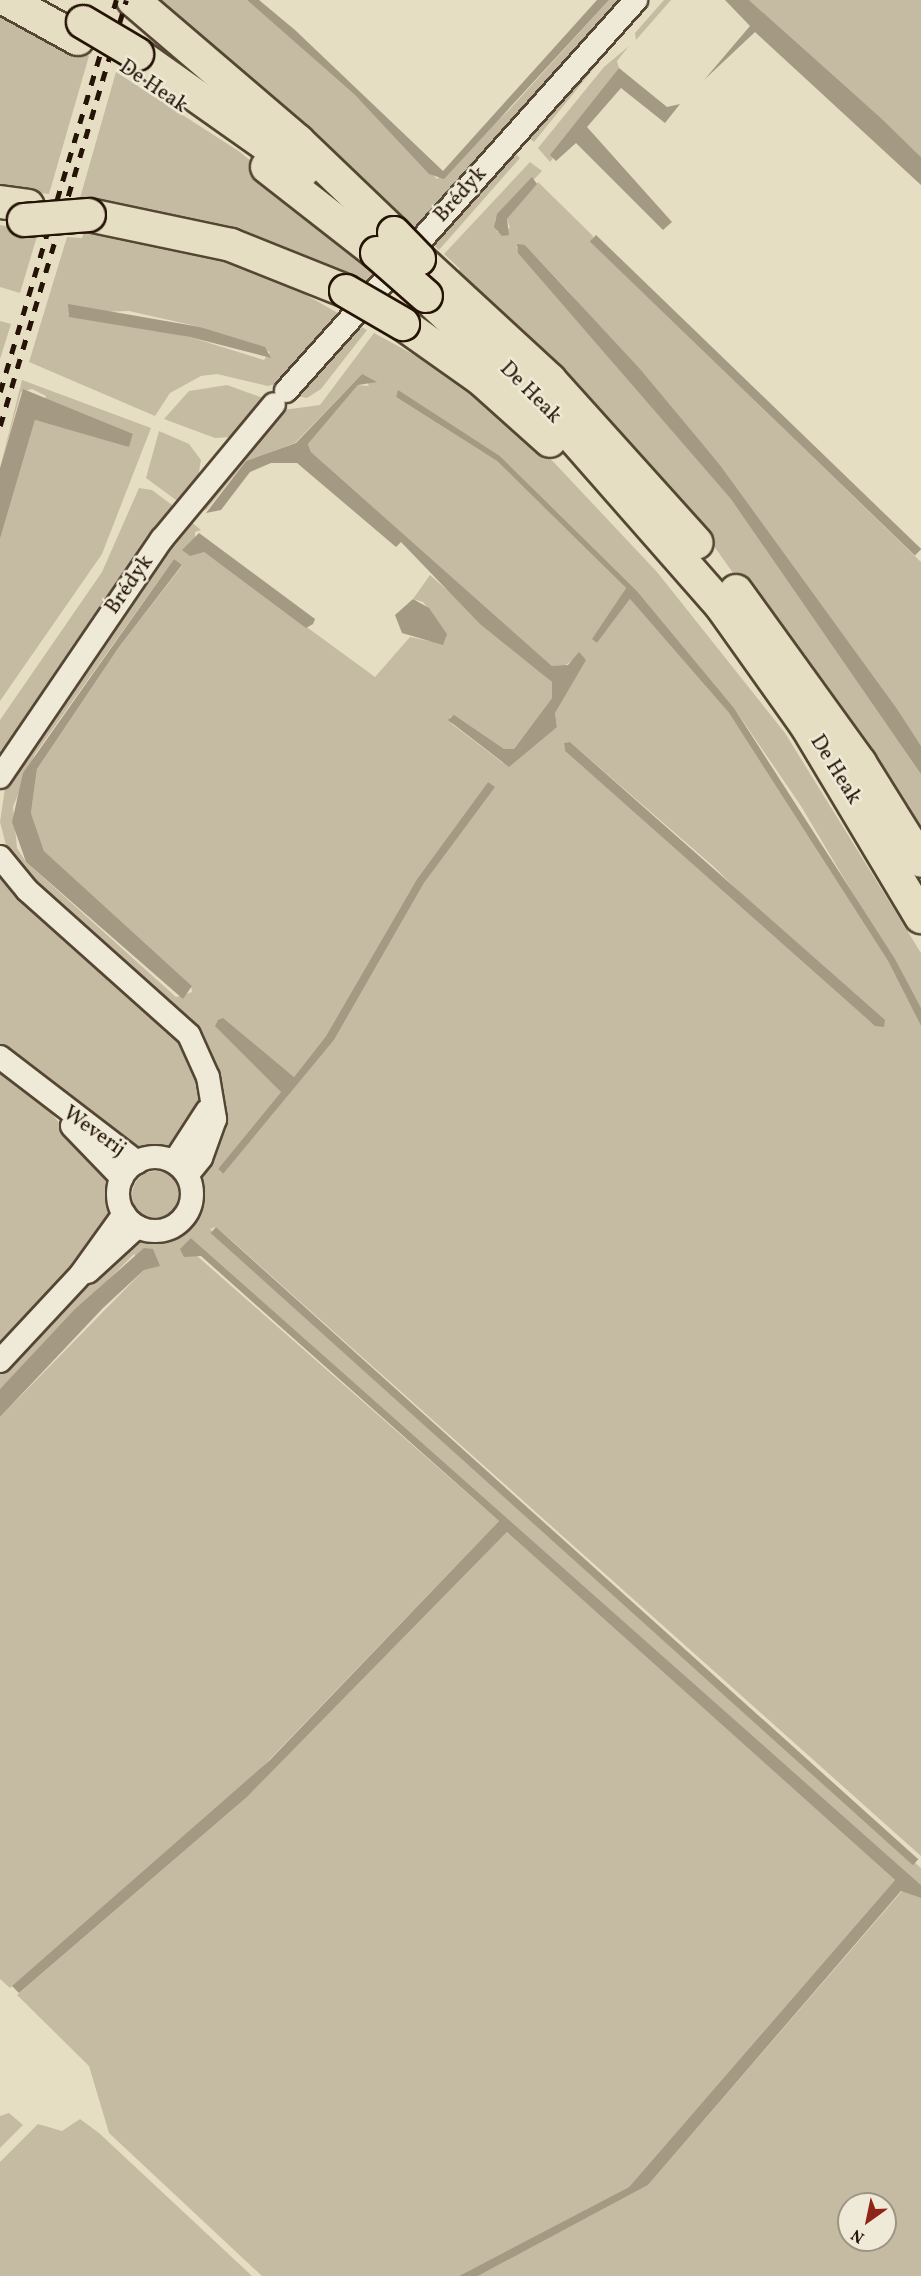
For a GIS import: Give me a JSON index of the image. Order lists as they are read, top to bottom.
{
  "streets": {
    "highway": ["De Heak"],
    "street": ["Brédyk", "Weverij"]
  },
  "north": "bottom left"
}
